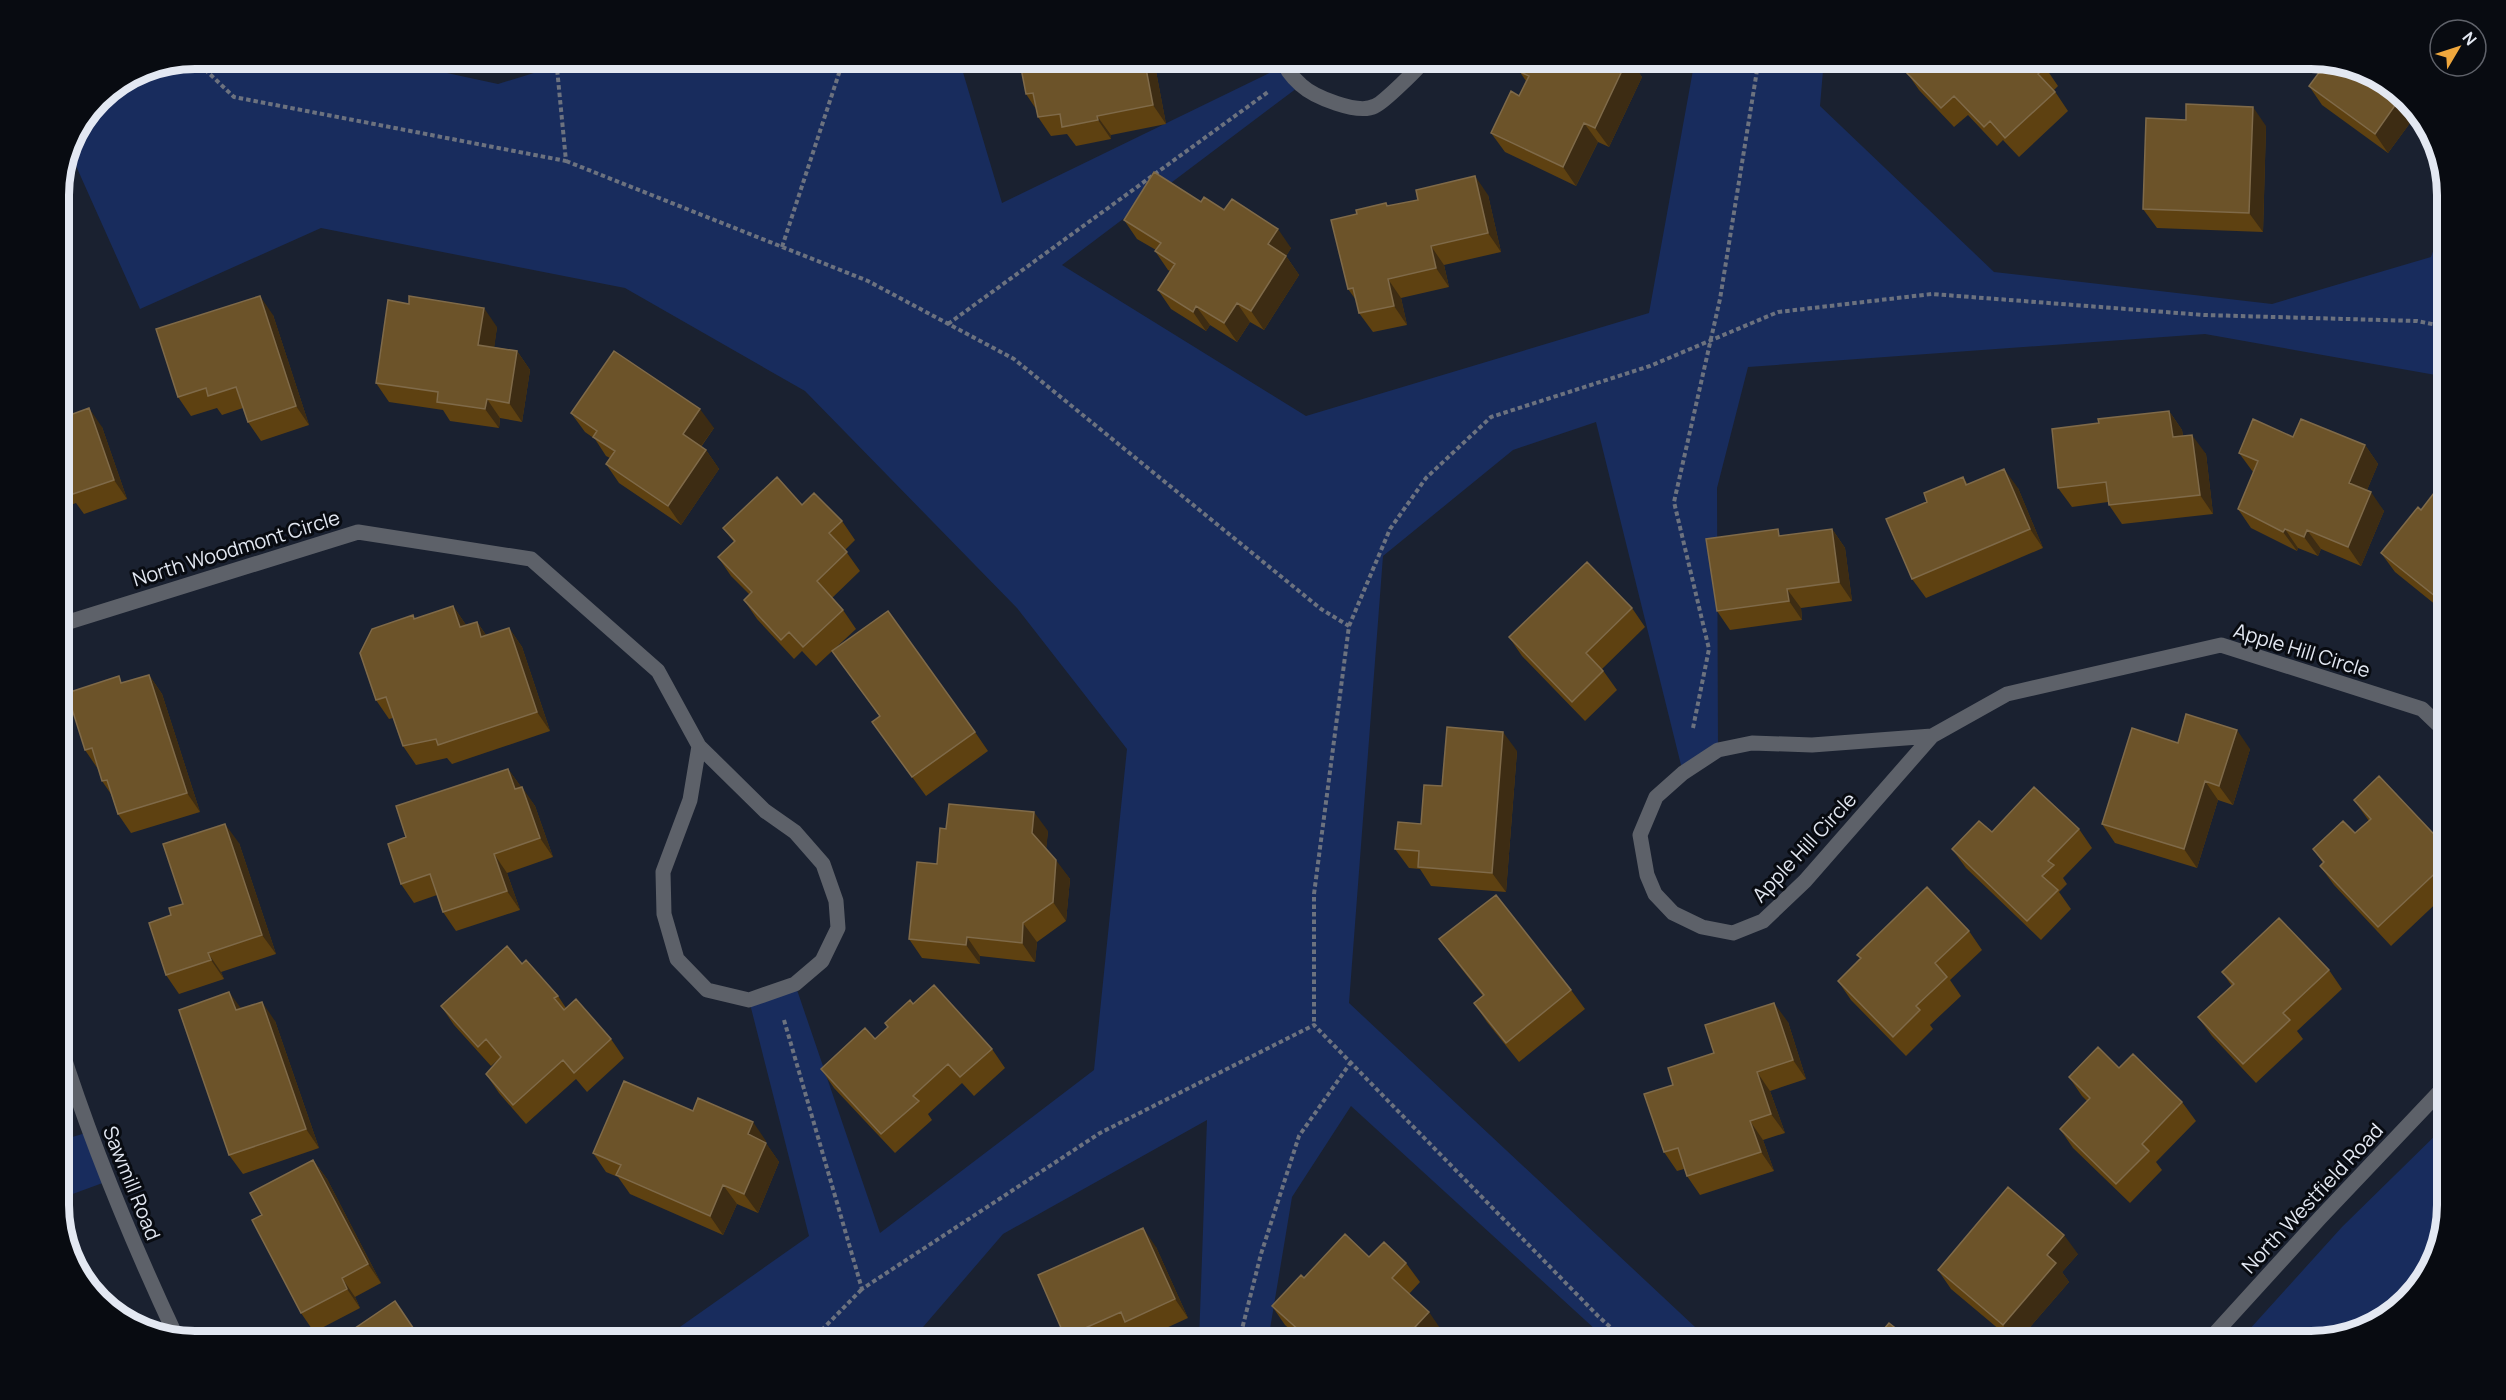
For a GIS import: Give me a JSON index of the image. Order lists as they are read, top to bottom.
{
  "streets": {
    "street": [
      "North Woodmont Circle",
      "Apple Hill Circle",
      "Sawmill Road",
      "North Westfield Road"
    ]
  },
  "north": "top right"
}
